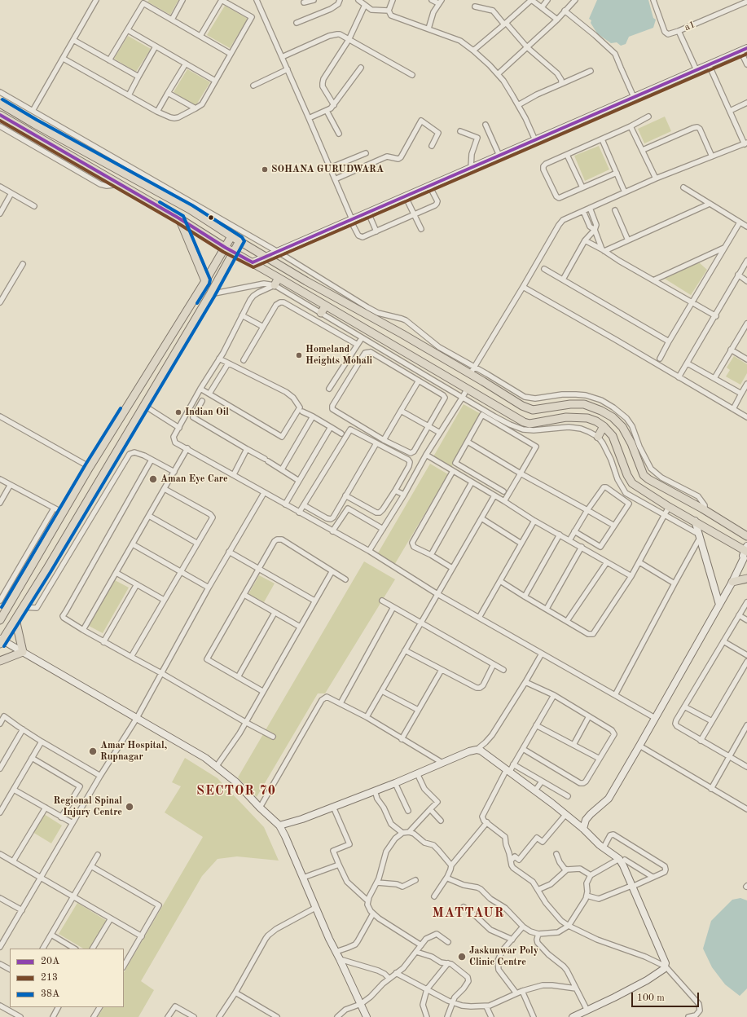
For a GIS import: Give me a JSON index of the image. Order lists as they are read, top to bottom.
{
  "streets": {
    "street": ["a1"]
  },
  "districts": ["SECTOR 70", "MATTAUR"],
  "places": [
    "SOHANA GURUDWARA",
    "Homeland Heights Mohali",
    "Indian Oil",
    "Aman Eye Care",
    "Amar Hospital, Rupnagar",
    "Regional Spinal Injury Centre",
    "Jaskunwar Poly Clinic Centre"
  ],
  "lines": ["transit line 20A", "transit line 213", "transit line 38A"],
  "legend": ["20A", "213", "38A"],
  "scale_bar": "100 m"
}
